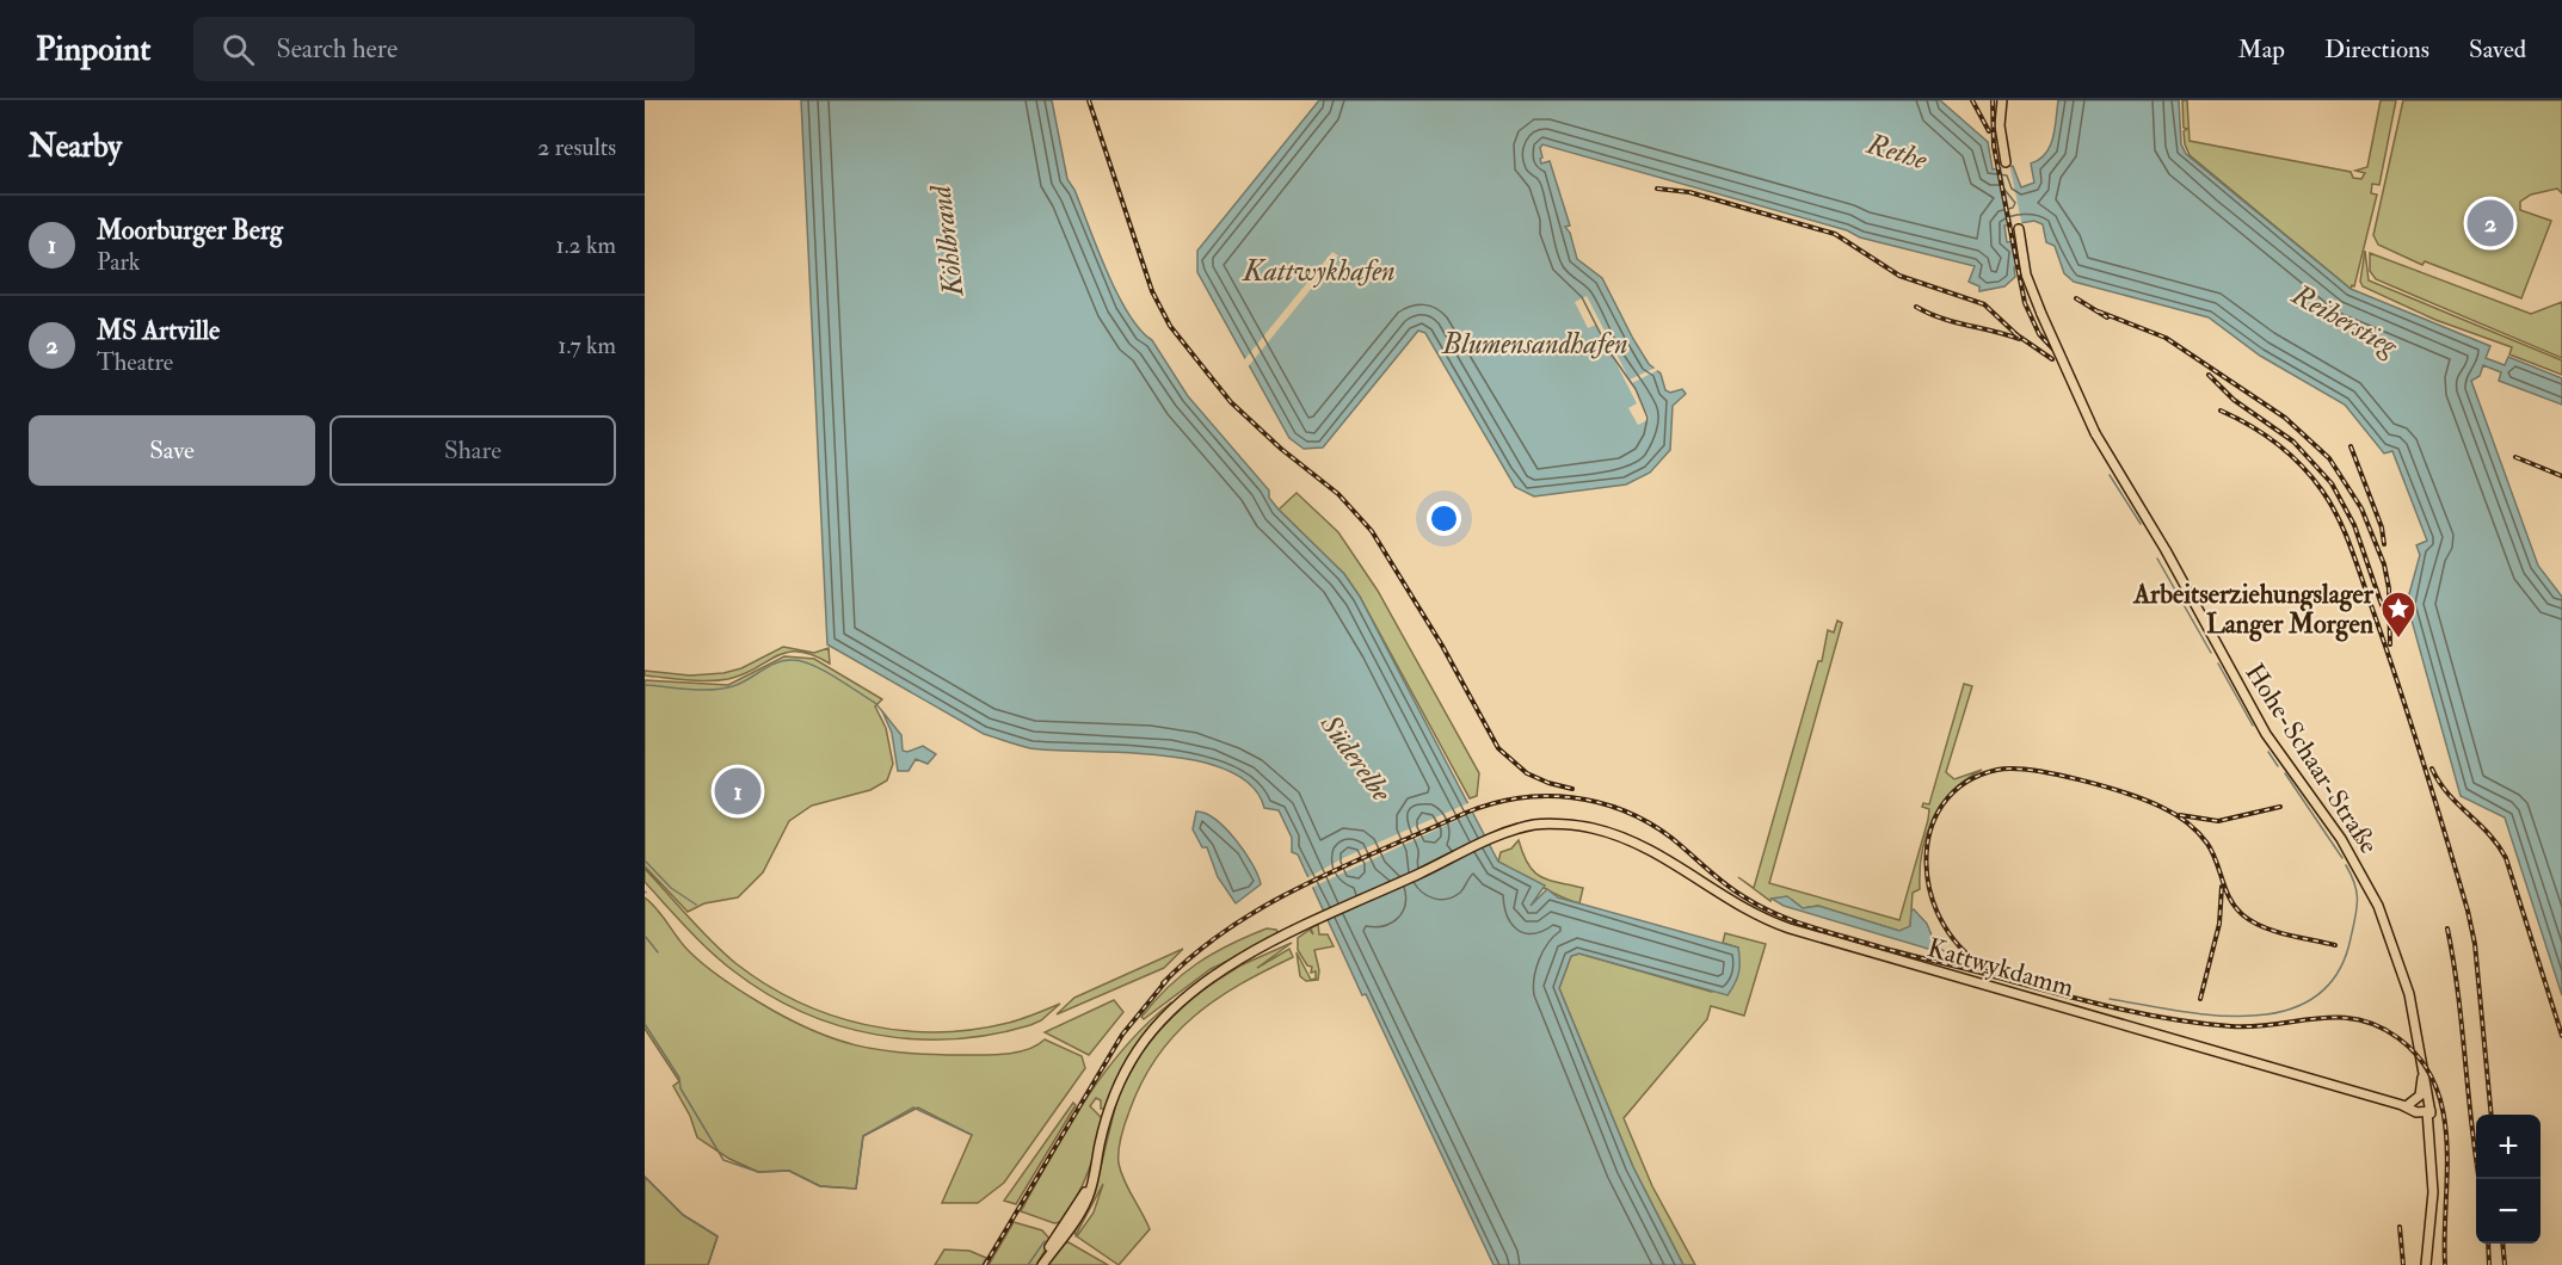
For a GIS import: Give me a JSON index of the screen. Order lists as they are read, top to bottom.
{
  "streets": {
    "main road": ["Hohe-Schaar-Straße", "Kattwykdamm"]
  },
  "crossings": [
    ["Hohe-Schaar-Straße", "Kattwykdamm"]
  ],
  "water": [
    "Rethe",
    "Köhlbrand",
    "Kattwykhafen",
    "Reiherstieg",
    "Blumensandhafen",
    "Süderelbe"
  ],
  "places": {
    "place": ["Arbeitserziehungslager Langer Morgen"]
  },
  "page": {
    "header": "Pinpoint",
    "search": "Search here",
    "nav": ["Map", "Directions", "Saved"],
    "heading": ["Nearby", "2 results"],
    "list": [
      {
        "mark": "1",
        "name": "Moorburger Berg",
        "note": "Park",
        "value": "1.2 km"
      },
      {
        "mark": "2",
        "name": "MS Artville",
        "note": "Theatre",
        "value": "1.7 km"
      }
    ],
    "pins": ["2", "1"],
    "buttons": ["Save", "Share"],
    "map_buttons": ["+", "−"]
  }
}
